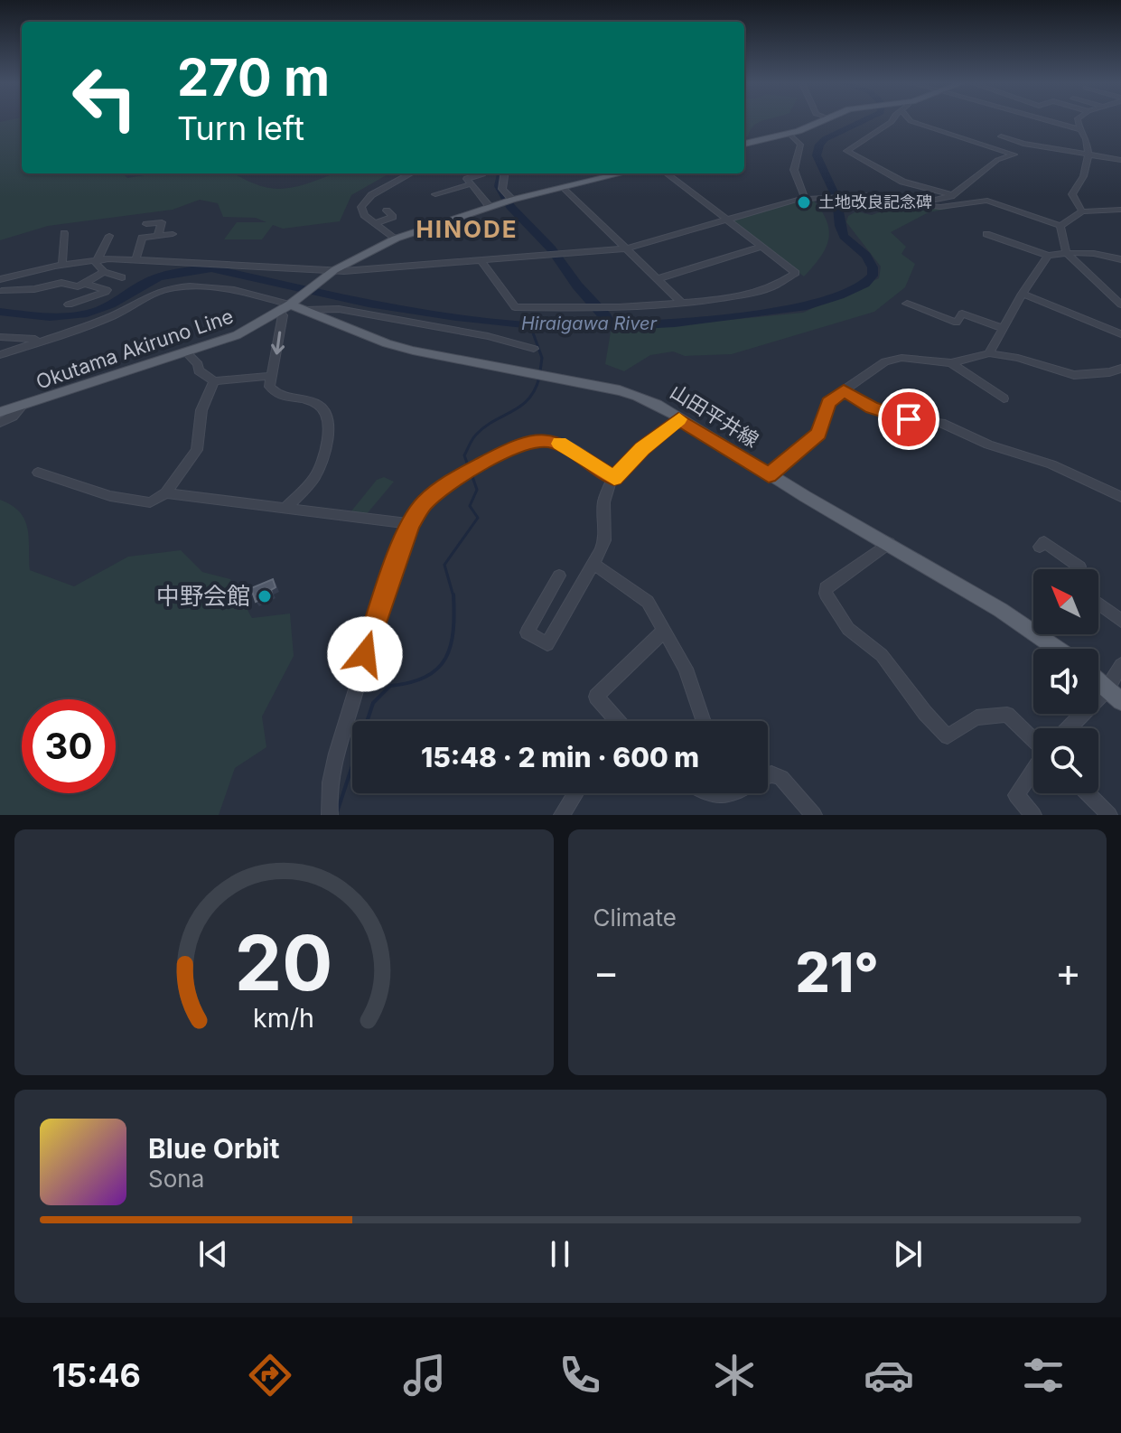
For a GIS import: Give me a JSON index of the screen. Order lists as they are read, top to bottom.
{
  "streets": {
    "main road": ["Okutama Akiruno Line", "山田平井線"]
  },
  "crossings": [
    ["Okutama Akiruno Line", "山田平井線"]
  ],
  "districts": ["HINODE"],
  "water": ["Hiraigawa River"],
  "places": ["土地改良記念碑", "中野会館"],
  "north": "top left",
  "page": {
    "turn": ["270 m", "Turn left"],
    "limit": "30",
    "trip": "15:48 · 2 min · 600 m",
    "tile": "Climate",
    "heat": ["−", "21°", "+"],
    "song": ["Blue Orbit", "Sona"],
    "tabs": "15:46",
    "gauge": ["20", "km/h"]
  }
}
